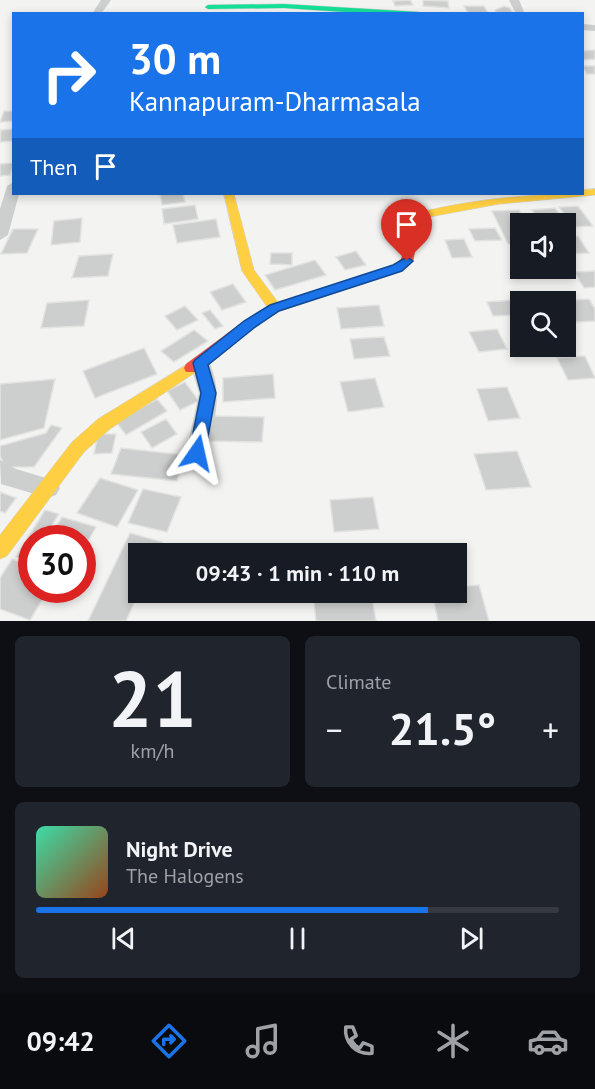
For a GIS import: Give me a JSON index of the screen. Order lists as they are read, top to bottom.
{
  "page": {
    "turn": ["30 m", "Kannapuram-Dharmasala"],
    "then": "Then",
    "limit": "30",
    "trip": "09:43 · 1 min · 110 m",
    "tile": [
      ["21", "km/h"],
      "Climate"
    ],
    "heat": ["−", "21.5°", "+"],
    "song": ["Night Drive", "The Halogens"],
    "tabs": "09:42"
  }
}
